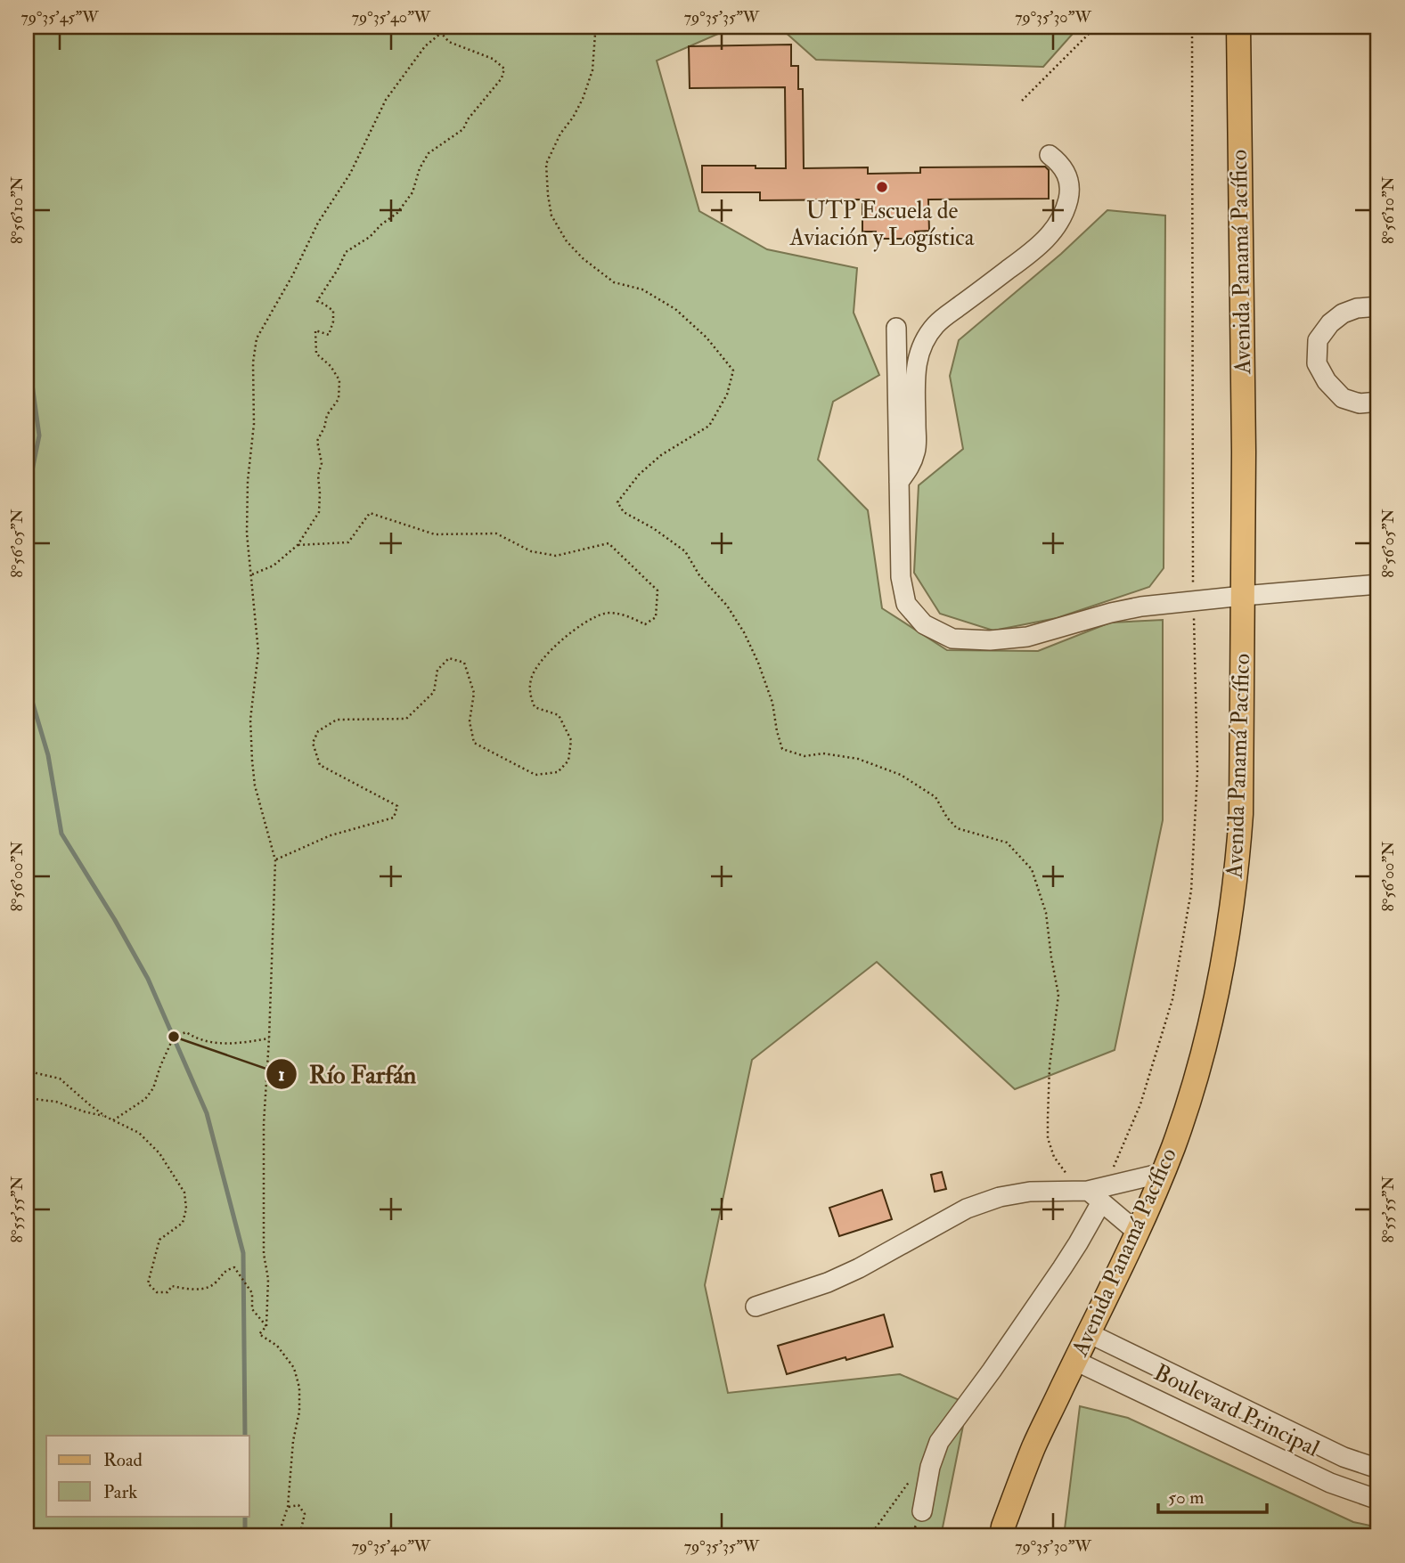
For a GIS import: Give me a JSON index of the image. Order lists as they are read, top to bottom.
{
  "streets": {
    "main road": ["Avenida Panamá Pacífico"],
    "street": ["Boulevard Principal"]
  },
  "crossings": [
    ["Avenida Panamá Pacífico", "Boulevard Principal"]
  ],
  "places": ["UTP Escuela de Aviación y Logística", "Río Farfán"],
  "legend": ["Road", "Park"],
  "scale_bar": "50 m",
  "coordinates": [
    "79°35'45\"W",
    "79°35'40\"W",
    "79°35'35\"W",
    "79°35'30\"W",
    "8°56'10\"N",
    "8°56'05\"N",
    "8°56'00\"N",
    "8°55'55\"N"
  ]
}
